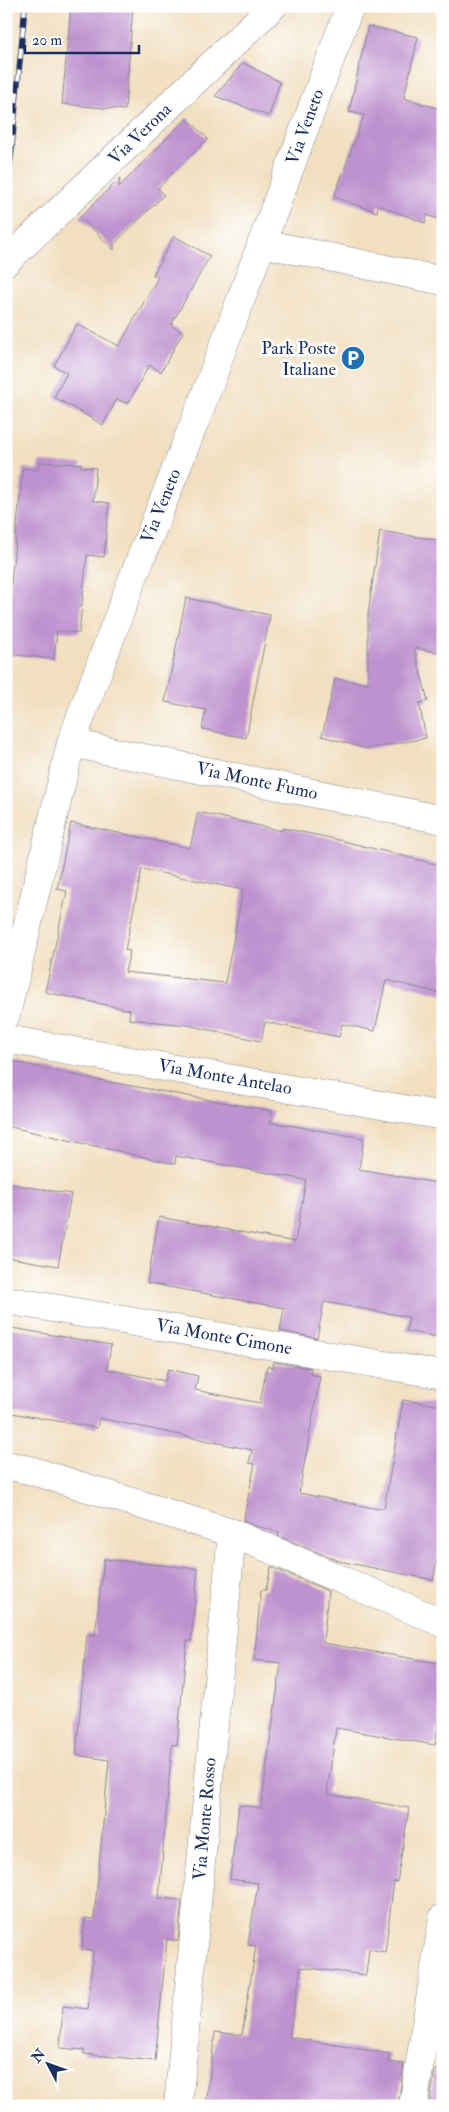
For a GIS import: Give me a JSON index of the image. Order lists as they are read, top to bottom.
{
  "streets": {
    "street": [
      "Via Veneto",
      "Via Verona",
      "Via Monte Fumo",
      "Via Monte Antelao",
      "Via Monte Cimone",
      "Via Monte Rosso"
    ]
  },
  "crossings": [
    ["Via Veneto", "Via Monte Fumo"]
  ],
  "places": {
    "parking": ["Park Poste Italiane"]
  },
  "scale_bar": "20 m",
  "north": "top left"
}
